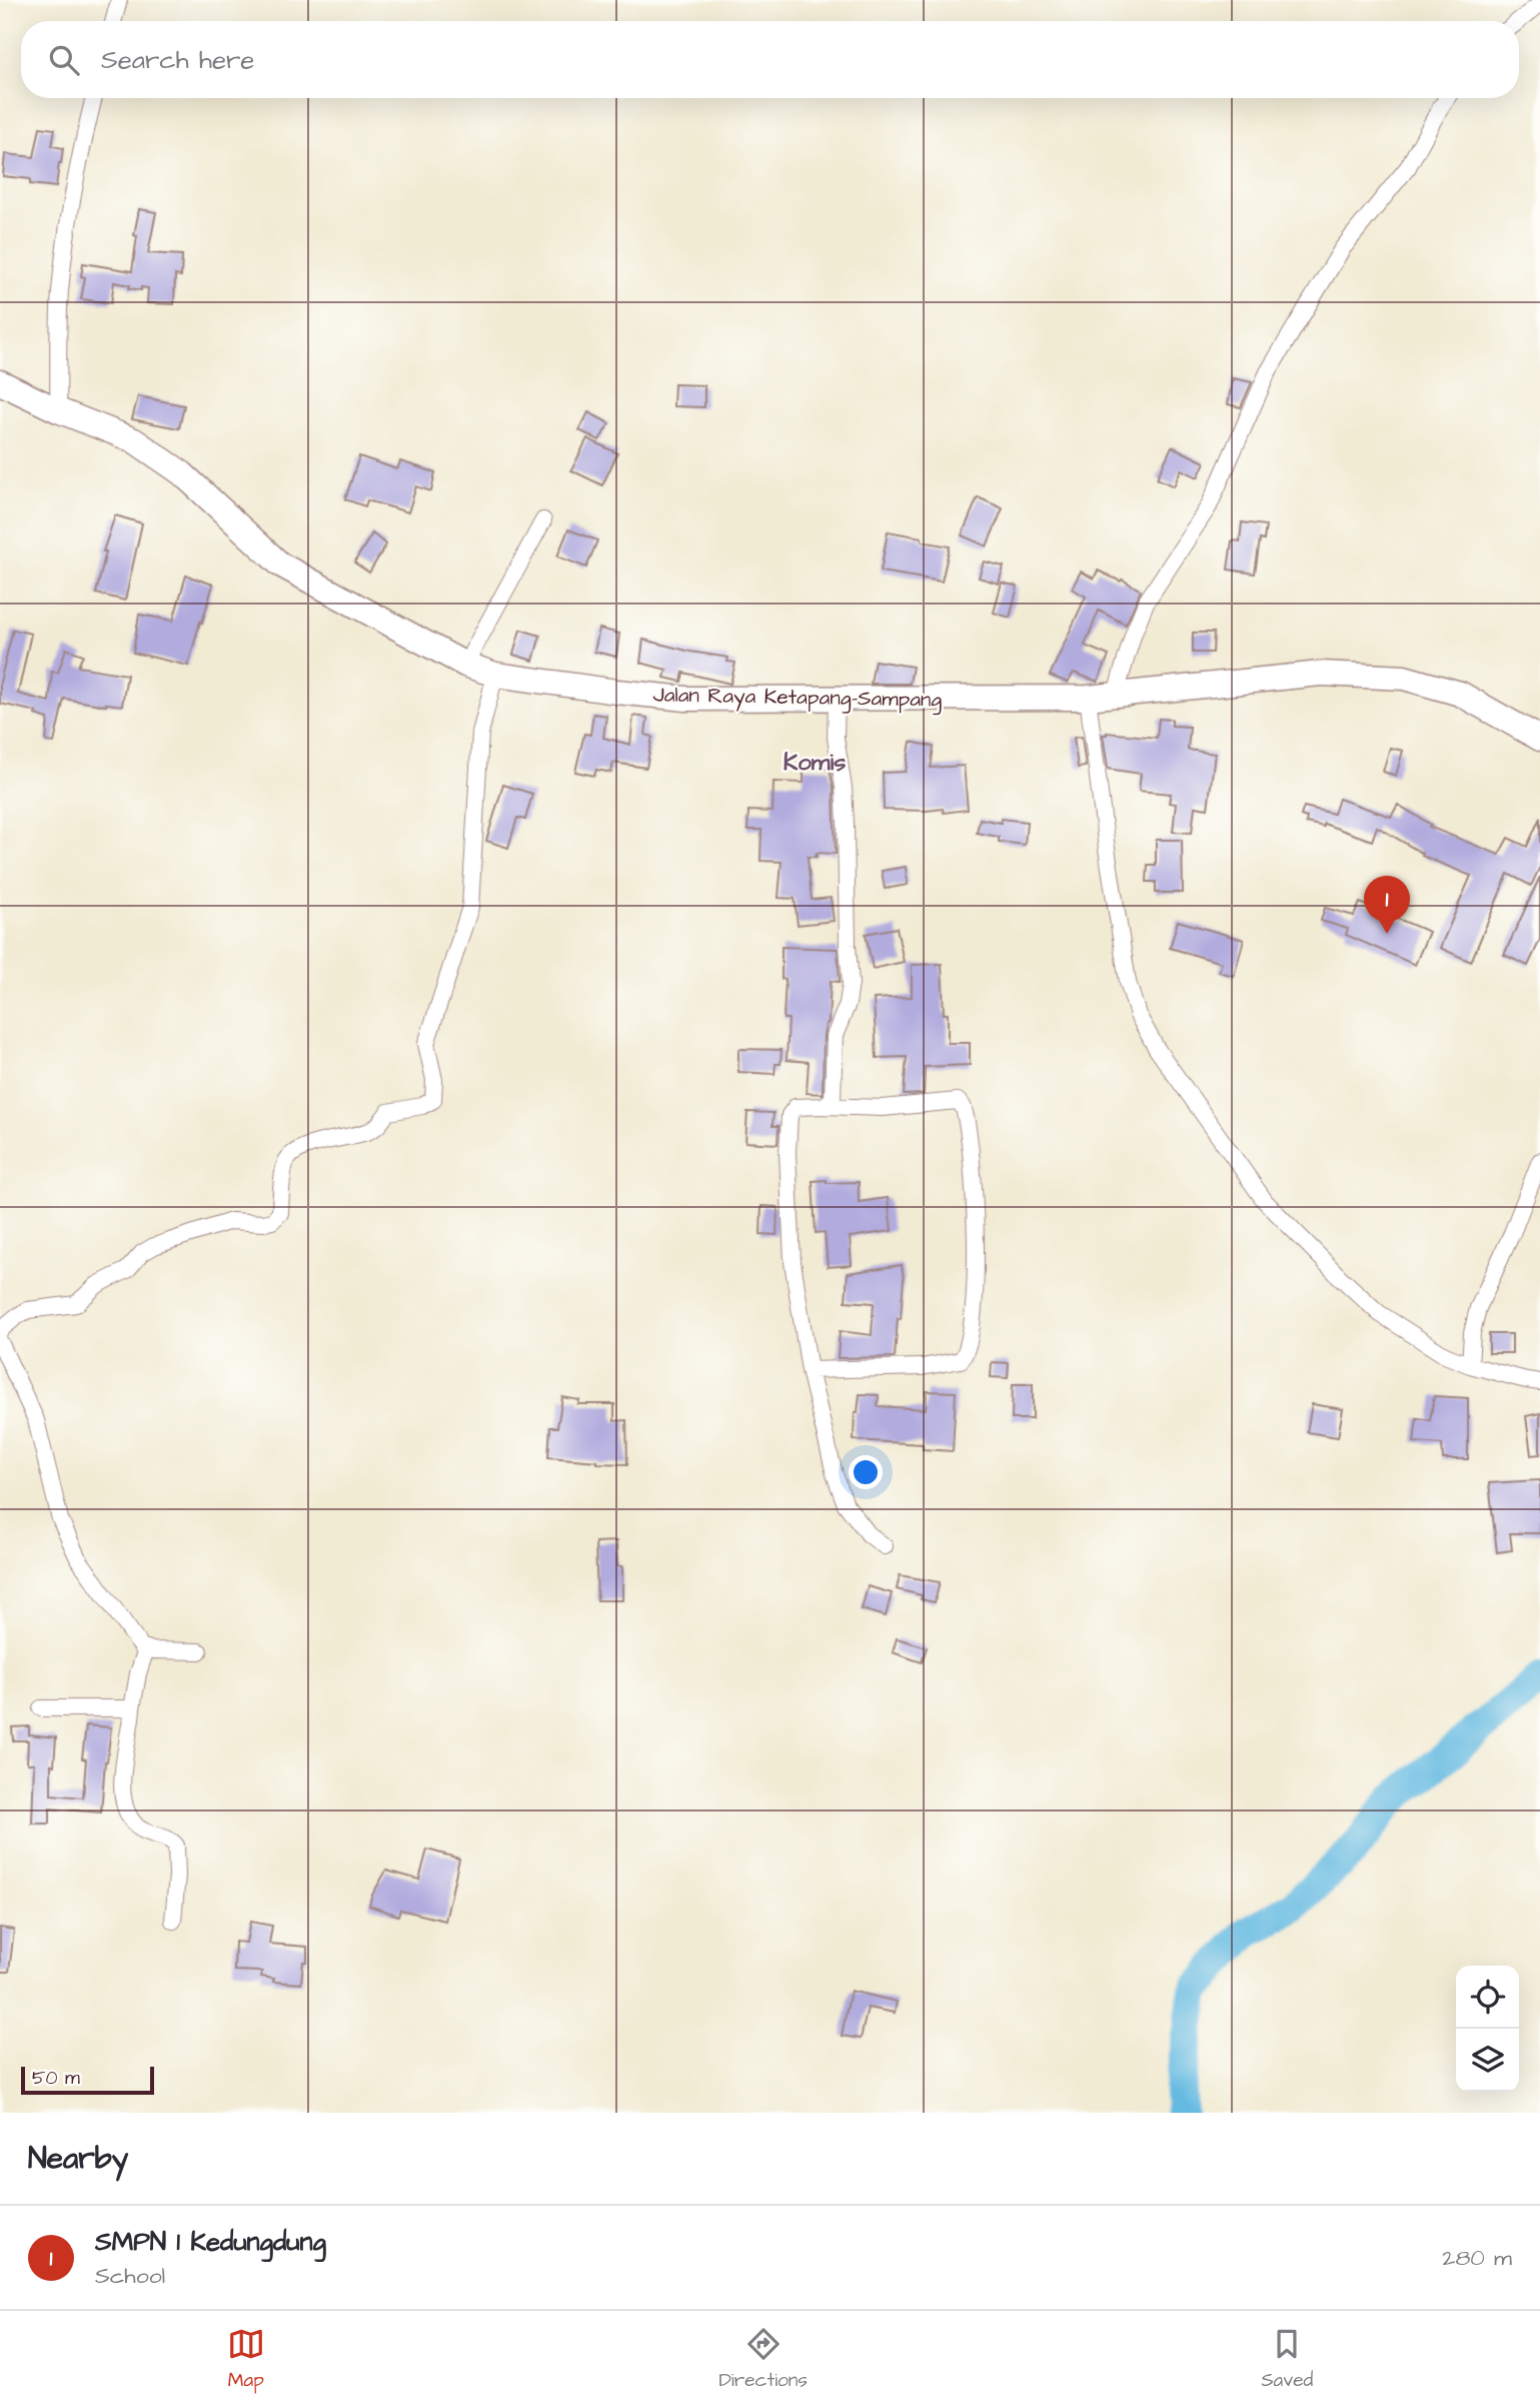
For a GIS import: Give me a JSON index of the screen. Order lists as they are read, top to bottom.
{
  "streets": {
    "main road": ["Jalan Raya Ketapang-Sampang"]
  },
  "districts": ["Komis"],
  "scale_bar": "50 m",
  "page": {
    "search": "Search here",
    "pins": "1",
    "scale": "50 m",
    "heading": "Nearby",
    "list": [
      {
        "mark": "1",
        "name": "SMPN 1 Kedungdung",
        "note": "School",
        "value": "280 m"
      }
    ],
    "nav": ["Map", "Directions", "Saved"]
  }
}
